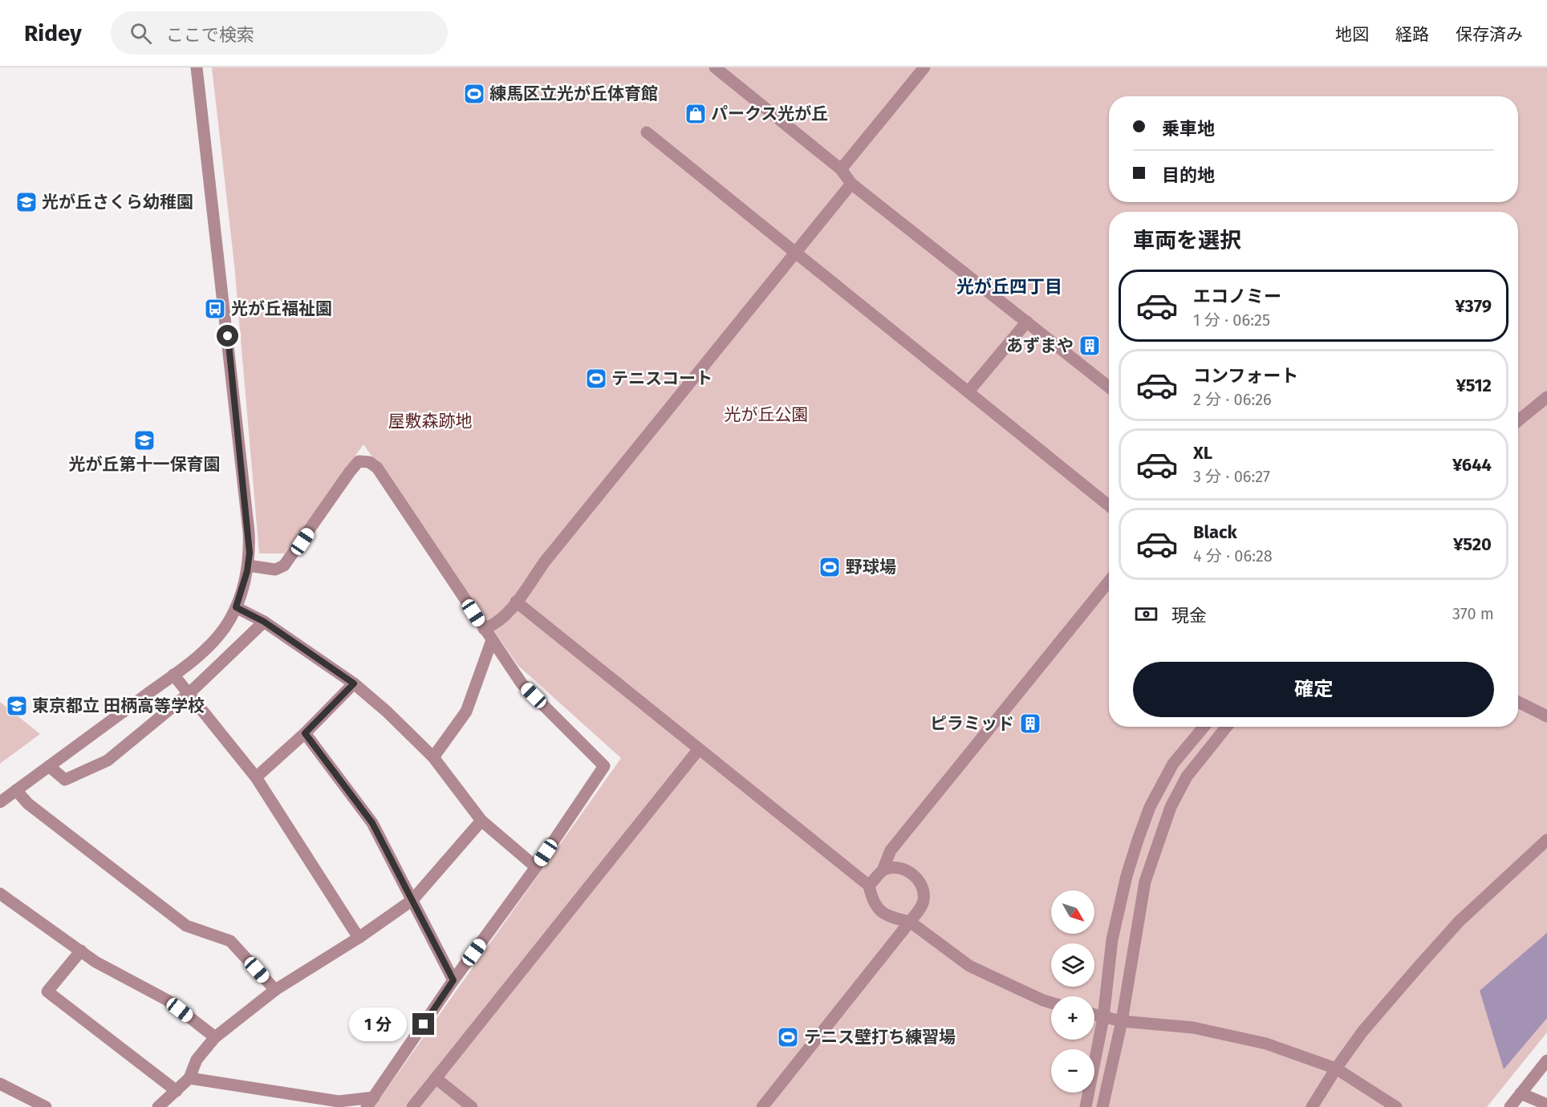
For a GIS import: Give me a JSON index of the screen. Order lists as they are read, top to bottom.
{
  "districts": ["光が丘四丁目"],
  "parks": ["光が丘公園", "屋敷森跡地"],
  "places": {
    "sports": [
      "練馬区立光が丘体育館",
      "テニスコート",
      "野球場",
      "テニス壁打ち練習場"
    ],
    "shop": ["パークス光が丘"],
    "school or university": ["光が丘さくら幼稚園", "光が丘第十一保育園", "東京都立 田柄高等学校"],
    "bus stop": ["光が丘福祉園"],
    "building": ["あずまや", "ピラミッド"]
  },
  "north": "bottom right",
  "page": {
    "header": "Ridey",
    "search": "ここで検索",
    "nav": ["地図", "経路", "保存済み"],
    "banner": ["乗車地", "目的地"],
    "heading": "車両を選択",
    "list": [
      {
        "name": "エコノミー",
        "note": "1 分 · 06:25",
        "value": "¥379"
      },
      {
        "name": "コンフォート",
        "note": "2 分 · 06:26",
        "value": "¥512"
      },
      {
        "name": "XL",
        "note": "3 分 · 06:27",
        "value": "¥644"
      },
      {
        "name": "Black",
        "note": "4 分 · 06:28",
        "value": "¥520"
      }
    ],
    "pay": ["現金", "370 m"],
    "buttons": "確定",
    "map_buttons": ["+", "−"],
    "bubble": "1 分"
  }
}
